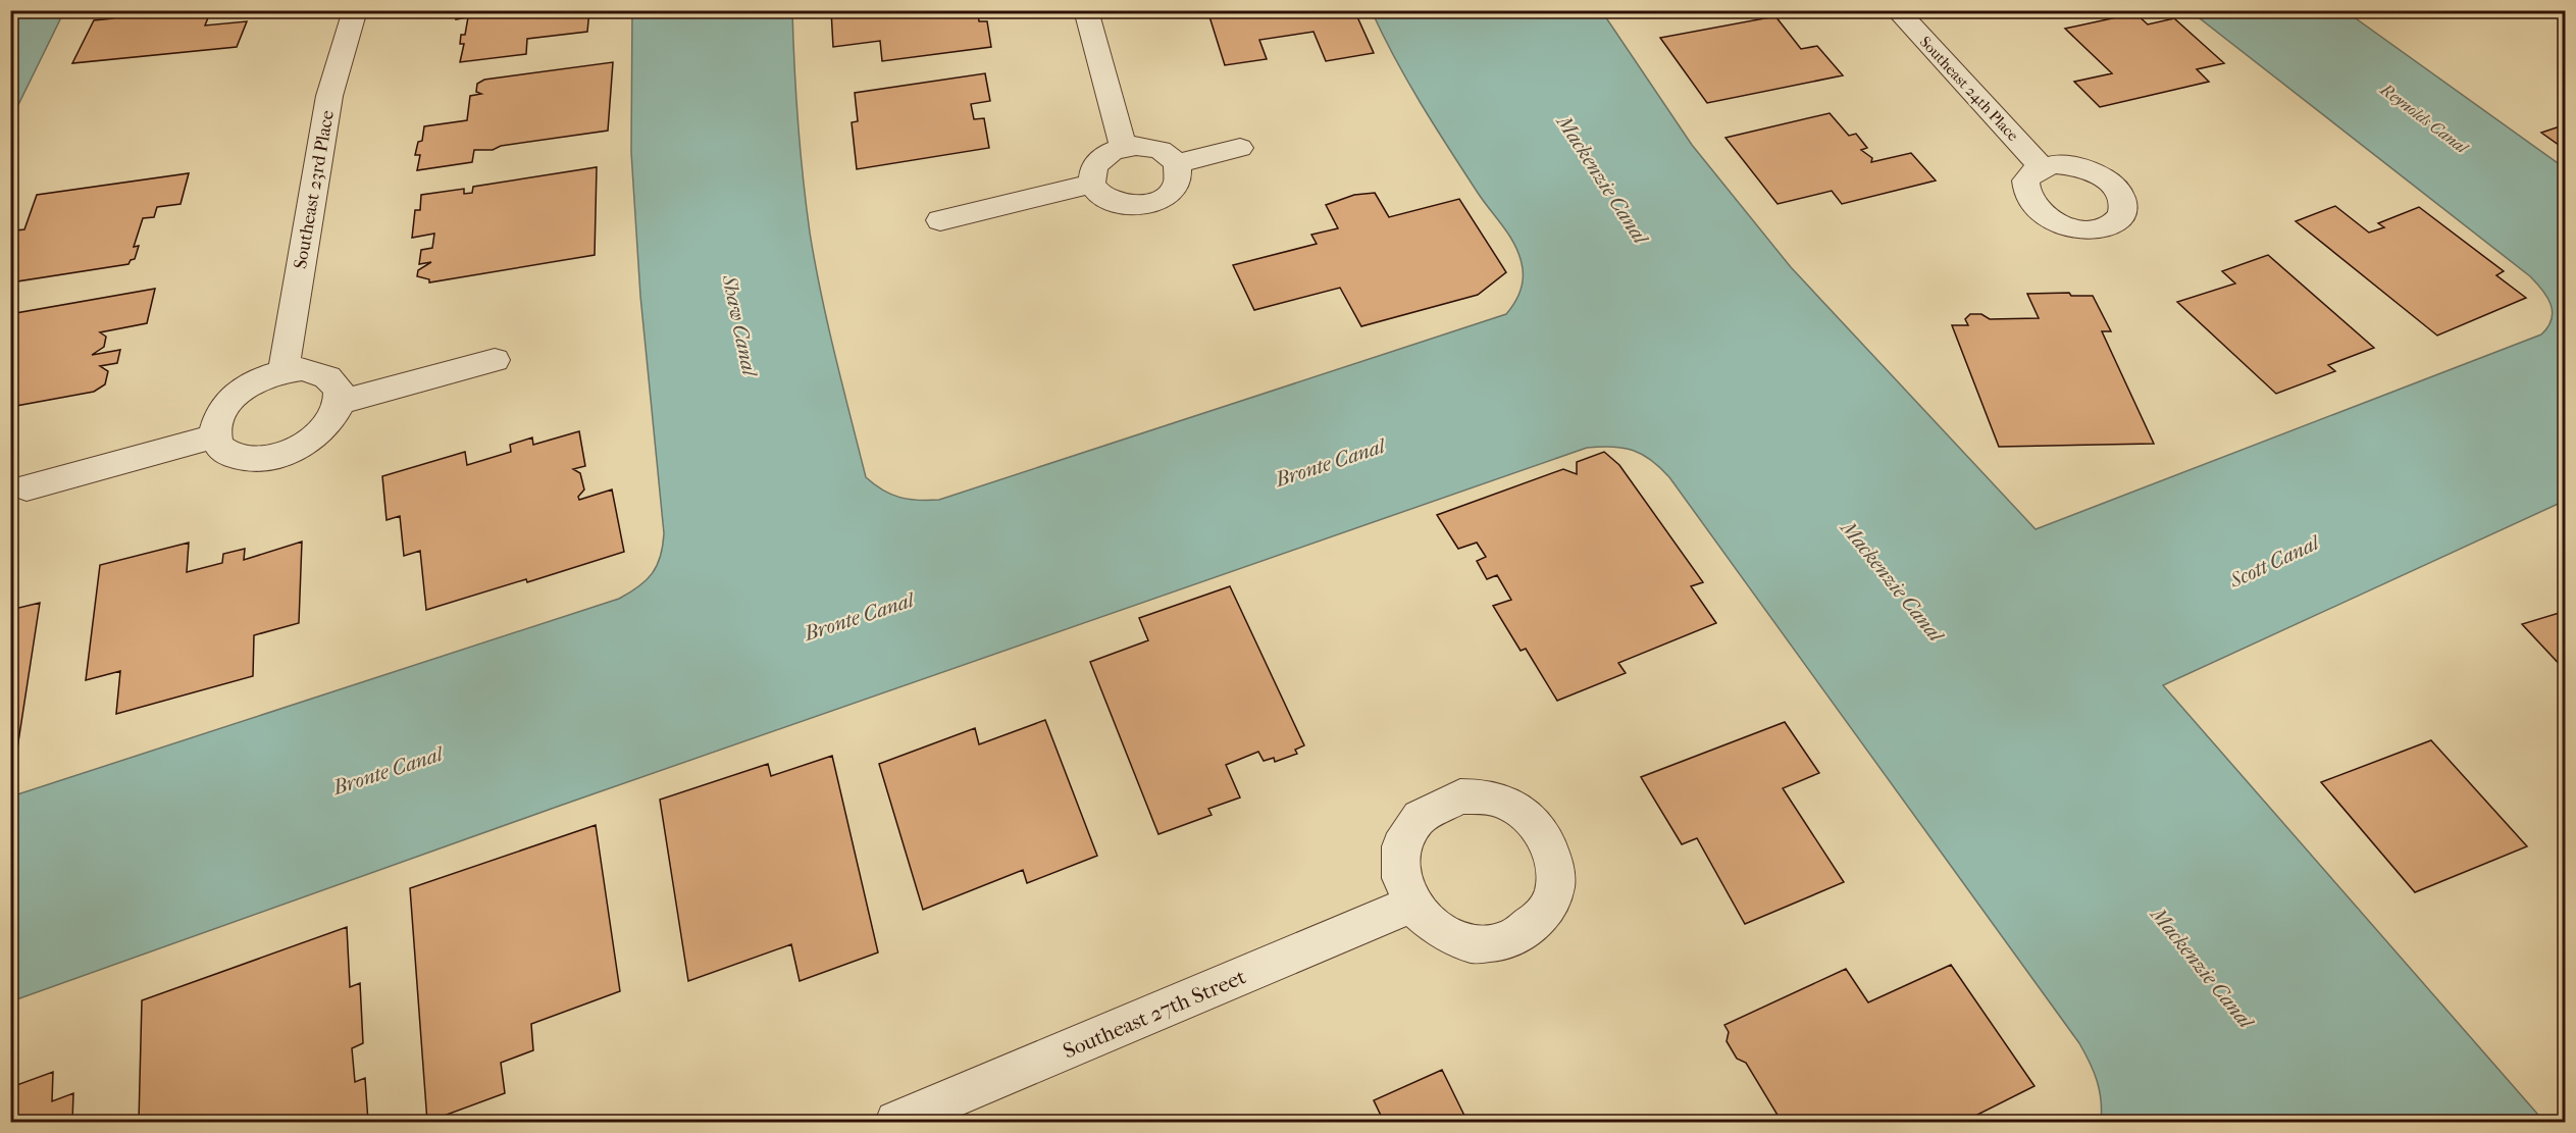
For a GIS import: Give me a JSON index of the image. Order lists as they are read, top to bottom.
{
  "streets": {
    "street": ["Southeast 24th Place", "Southeast 23rd Place", "Southeast 27th Street"]
  },
  "water": [
    "Reynolds Canal",
    "Mackenzie Canal",
    "Shaw Canal",
    "Bronte Canal",
    "Scott Canal"
  ]
}
